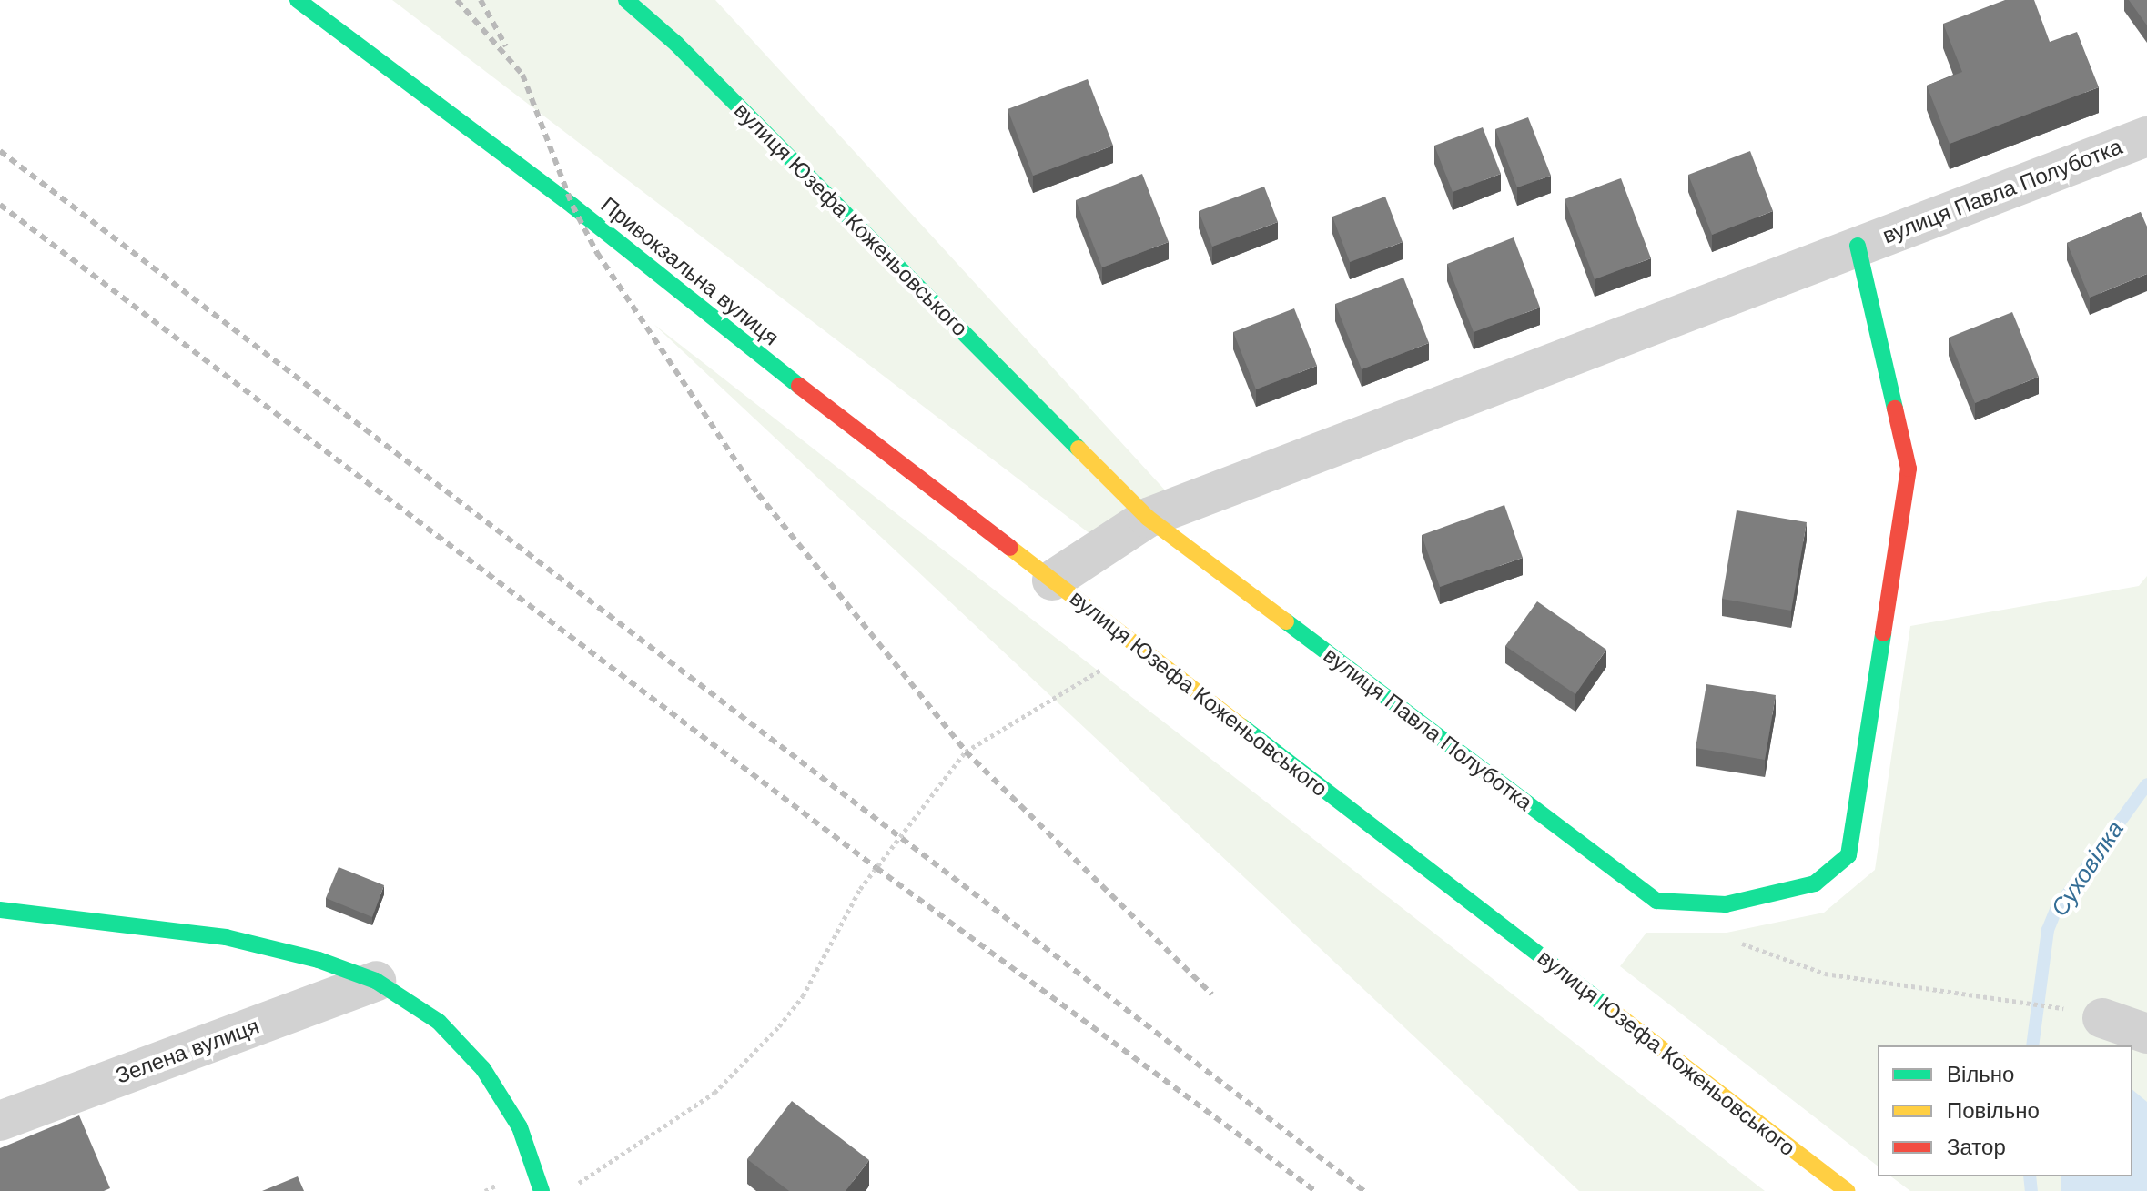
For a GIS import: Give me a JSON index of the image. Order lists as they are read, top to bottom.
{
  "streets": {
    "street": [
      "вулиця Павла Полуботка",
      "вулиця Юзефа Коженьовського",
      "Привокзальна вулиця",
      "Зелена вулиця"
    ]
  },
  "crossings": [
    ["вулиця Павла Полуботка", "вулиця Юзефа Коженьовського"],
    ["вулиця Юзефа Коженьовського", "Привокзальна вулиця"]
  ],
  "water": ["Суховілка"],
  "legend": ["Вільно", "Повільно", "Затор"]
}
